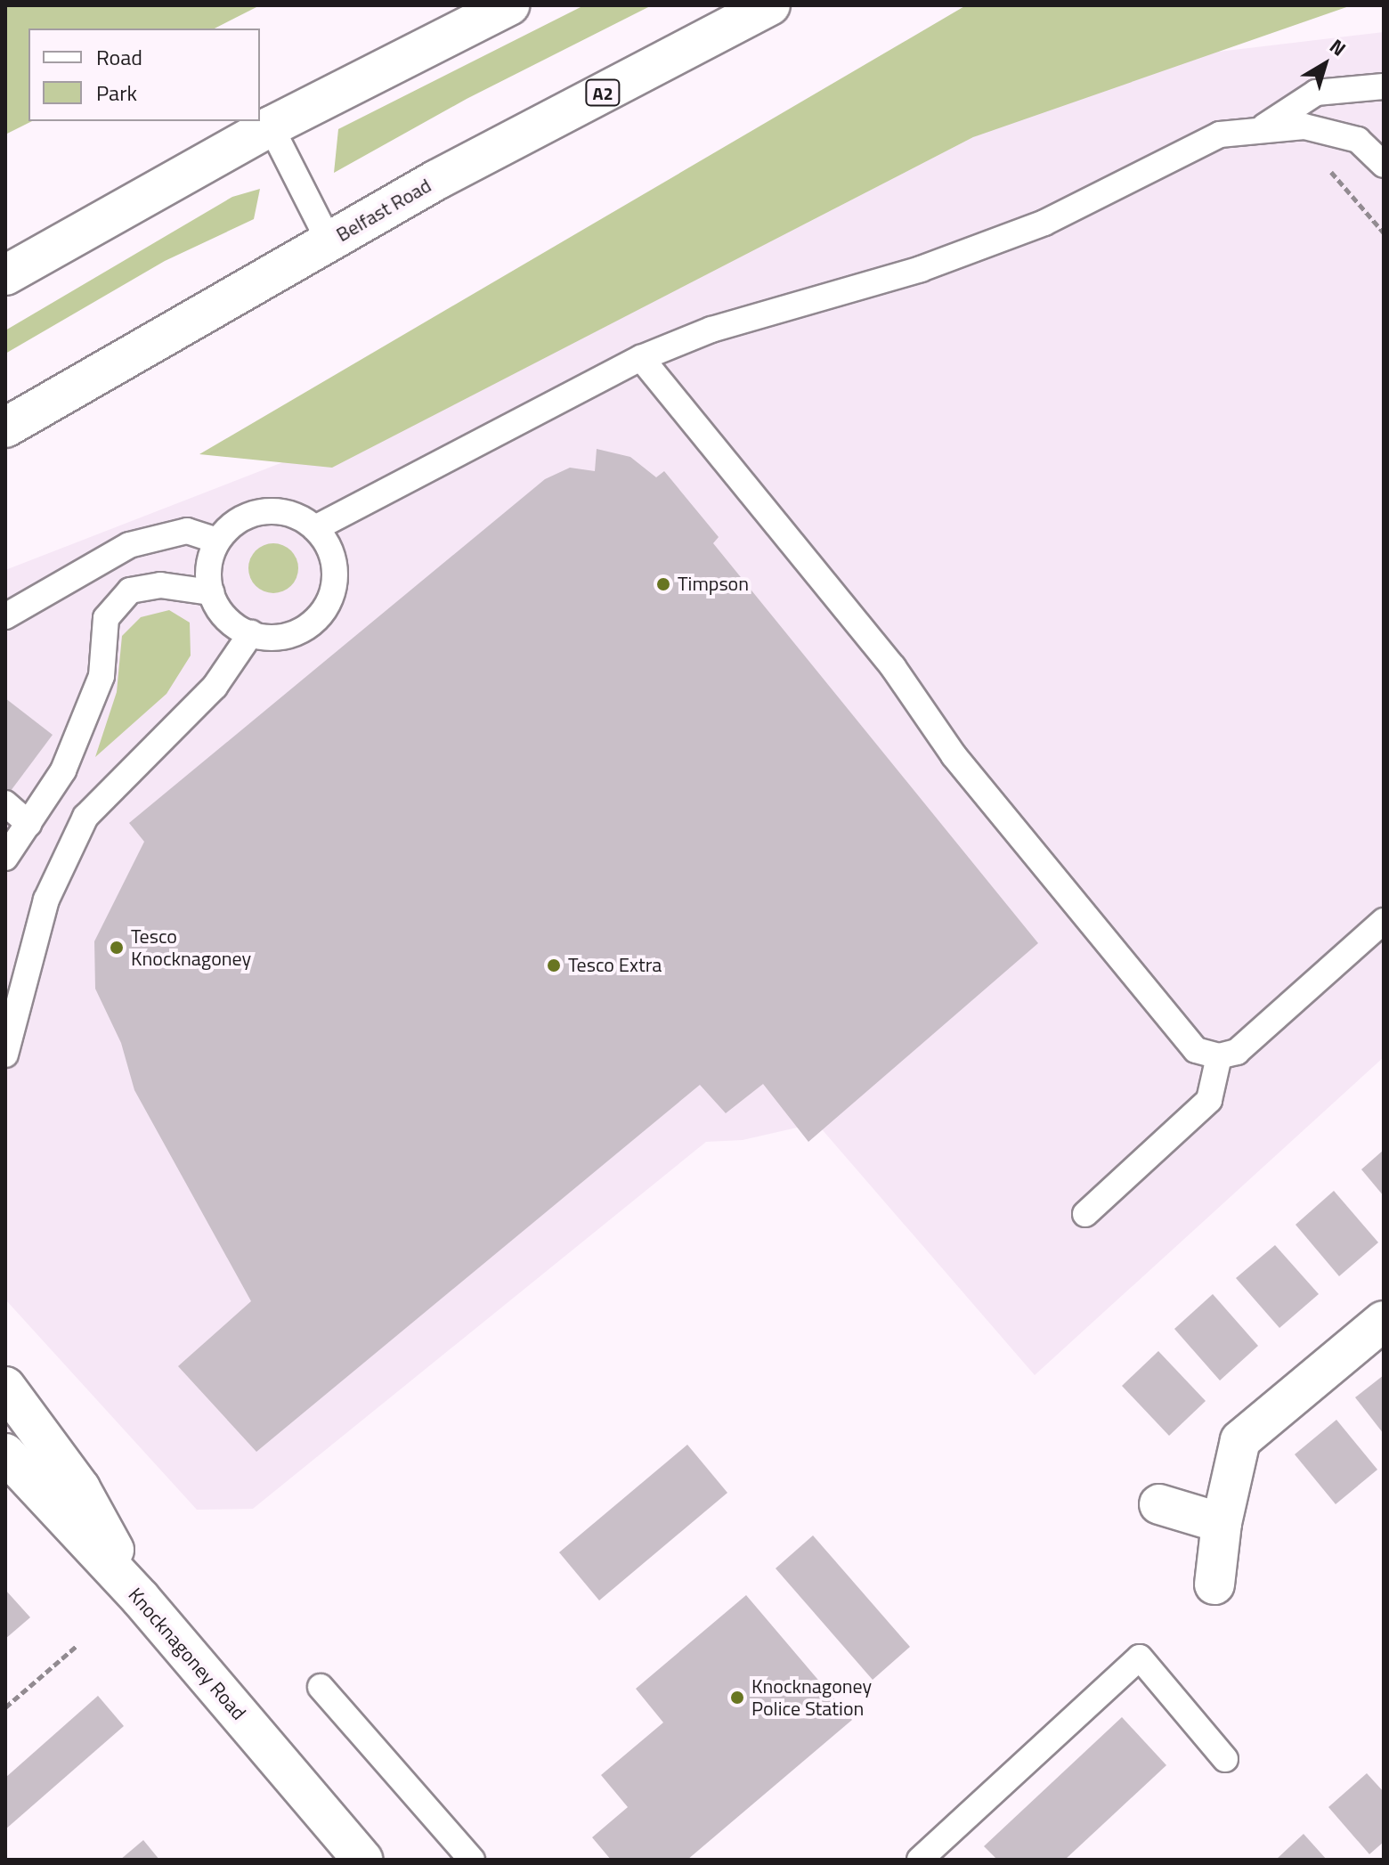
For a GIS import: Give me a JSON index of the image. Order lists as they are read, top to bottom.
{
  "streets": {
    "main road": ["A2", "Belfast Road", "Knocknagoney Road"]
  },
  "places": [
    "Timpson",
    "Tesco Knocknagoney",
    "Tesco Extra",
    "Knocknagoney Police Station"
  ],
  "legend": ["Road", "Park"],
  "north": "top right"
}
